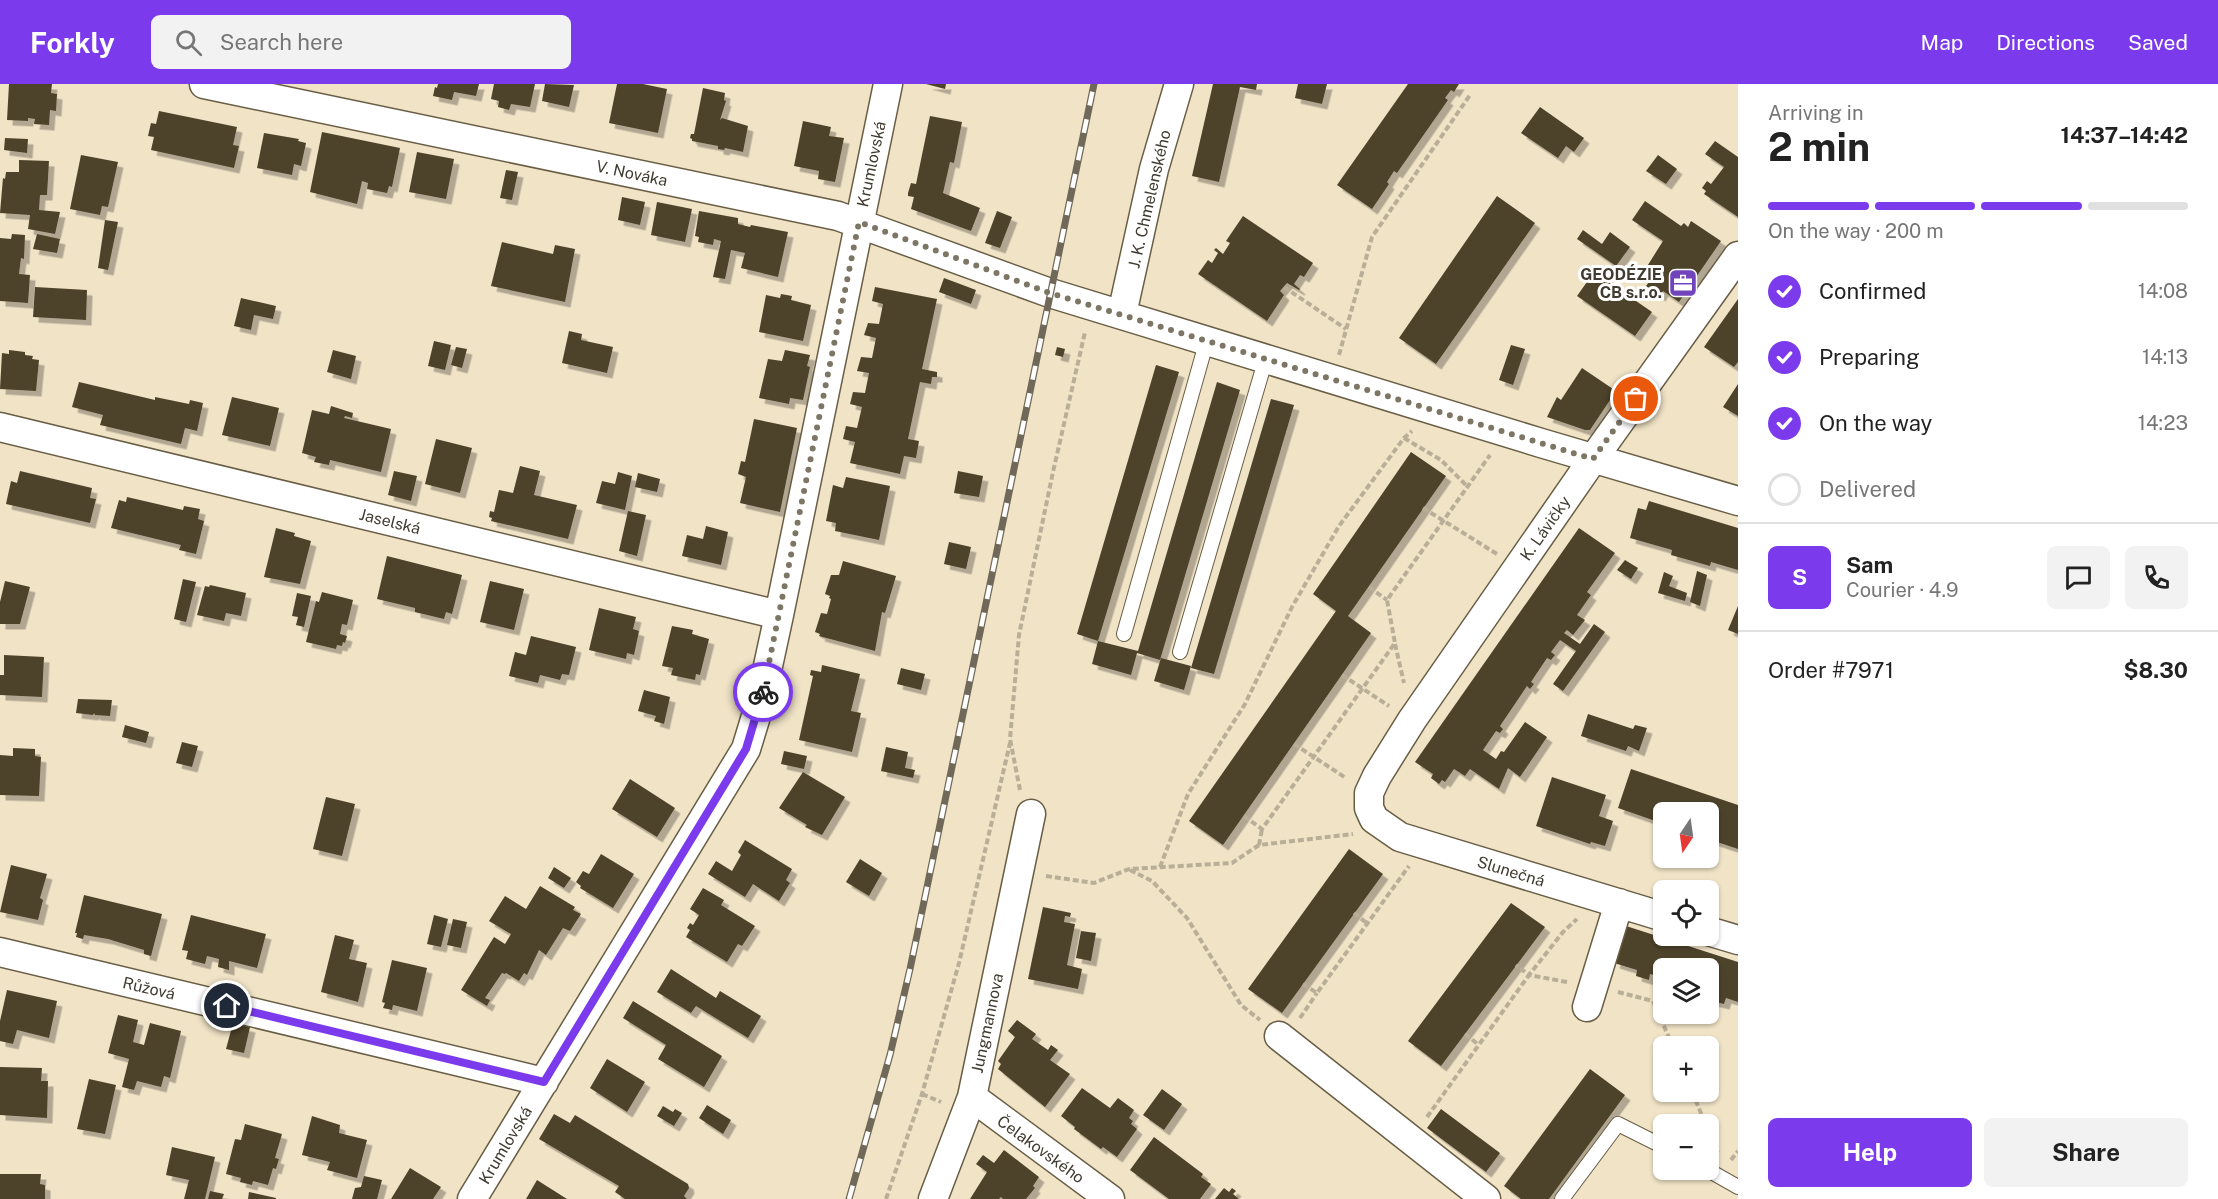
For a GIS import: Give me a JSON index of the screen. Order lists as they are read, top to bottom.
{
  "streets": {
    "street": [
      "Krumlovská",
      "V. Nováka",
      "J. K. Chmelenského",
      "Jaselská",
      "K. Lávičky",
      "Slunečná",
      "Růžová",
      "Jungmannova",
      "Čelakovského"
    ]
  },
  "crossings": [
    ["Krumlovská", "V. Nováka"],
    ["Krumlovská", "Jaselská"],
    ["Krumlovská", "Růžová"],
    ["V. Nováka", "J. K. Chmelenského"],
    ["V. Nováka", "K. Lávičky"],
    ["K. Lávičky", "Slunečná"],
    ["Jungmannova", "Čelakovského"]
  ],
  "places": {
    "office": ["GEODÉZIE CB s.r.o."]
  },
  "north": "bottom",
  "page": {
    "header": "Forkly",
    "search": "Search here",
    "nav": ["Map", "Directions", "Saved"],
    "heading": ["2 min", "Arriving in", "14:37–14:42"],
    "panel": [
      "Sam",
      "Courier · 4.9",
      "Order #7971",
      "$8.30"
    ],
    "bar": "On the way · 200 m",
    "list": [
      ["Confirmed", "14:08"],
      ["Preparing", "14:13"],
      ["On the way", "14:23"],
      "Delivered"
    ],
    "round": "S",
    "map_buttons": ["+", "−"],
    "buttons": ["Help", "Share"]
  }
}
